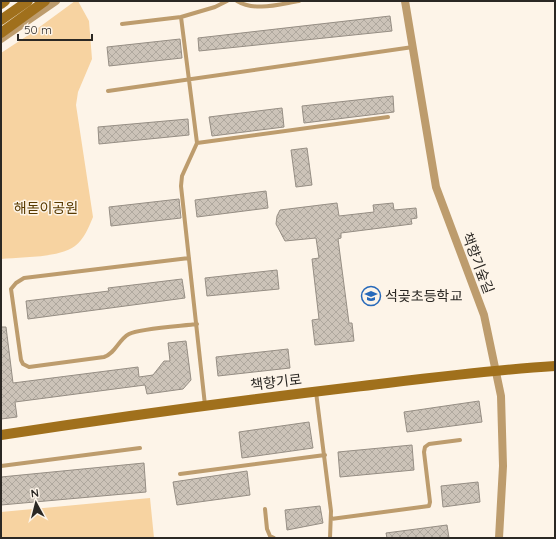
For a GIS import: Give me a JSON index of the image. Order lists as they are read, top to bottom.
{
  "streets": {
    "street": ["책향기숲길", "책향기로"]
  },
  "crossings": [
    ["책향기숲길", "책향기로"]
  ],
  "parks": ["해돋이공원"],
  "places": {
    "school or university": ["석곶초등학교"]
  },
  "scale_bar": "50 m",
  "north": "top"
}
